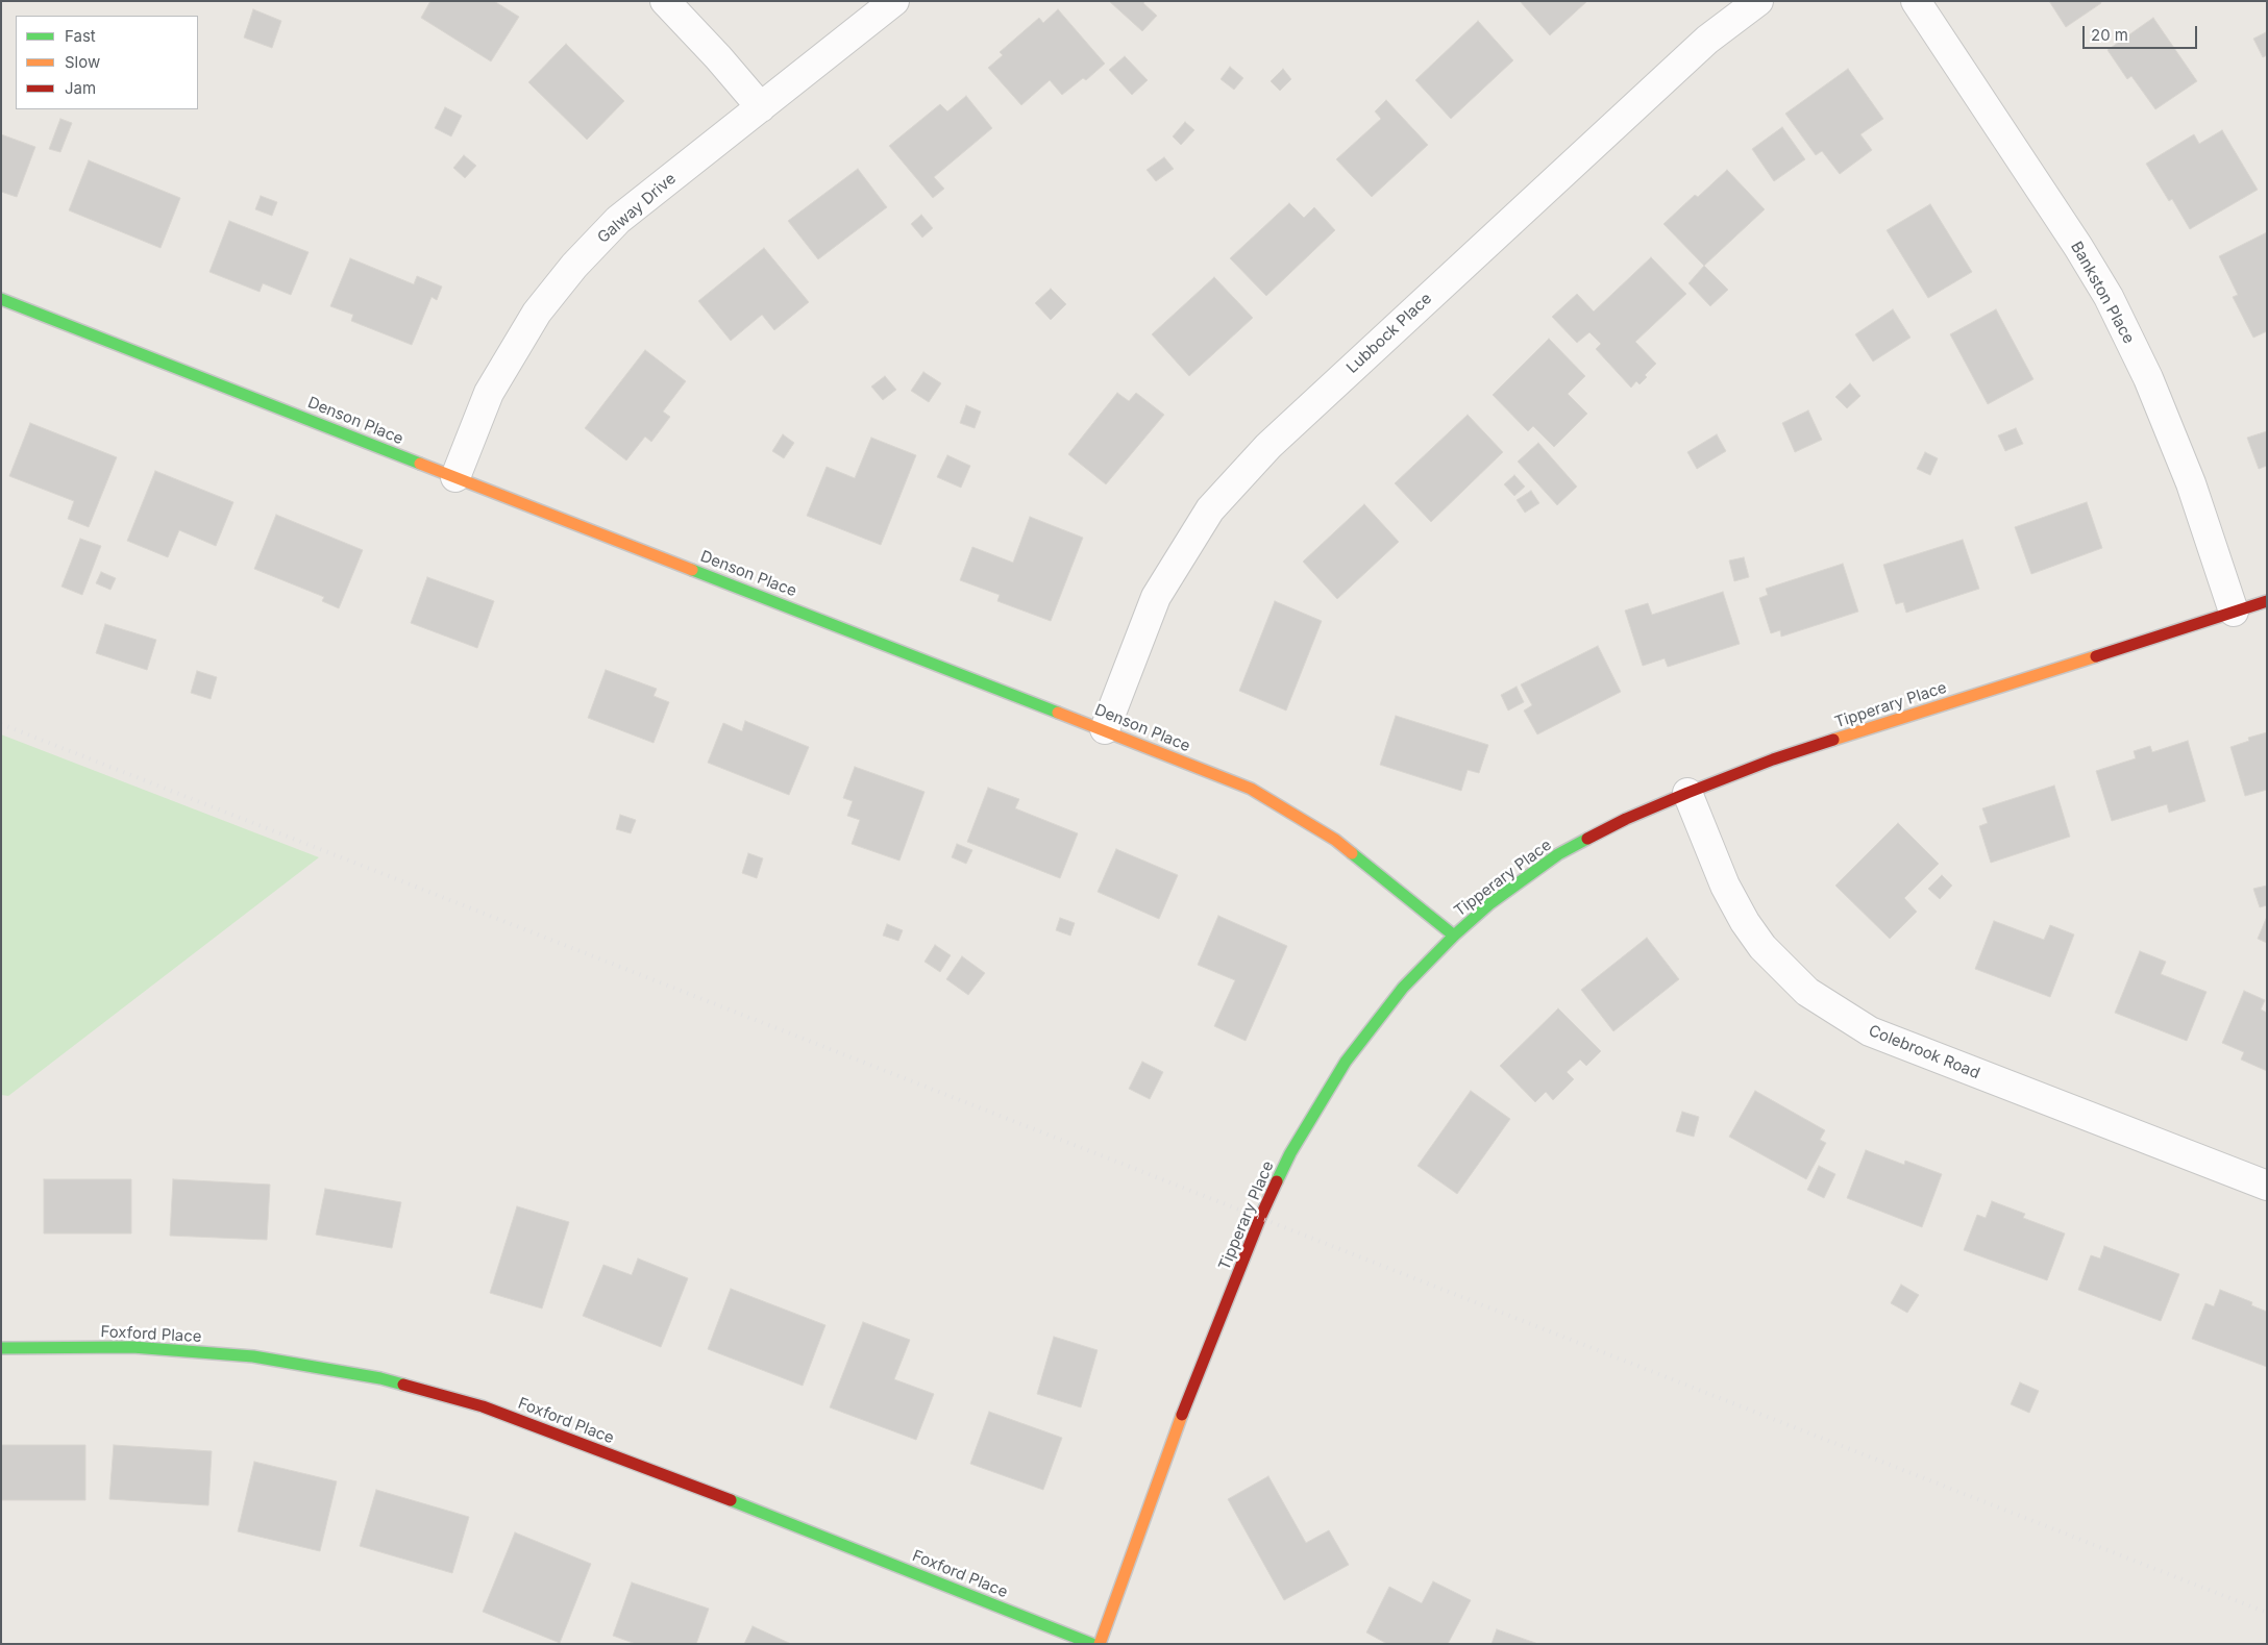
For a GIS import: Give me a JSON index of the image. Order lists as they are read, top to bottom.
{
  "streets": {
    "street": [
      "Galway Drive",
      "Bankston Place",
      "Lubbock Place",
      "Denson Place",
      "Tipperary Place",
      "Colebrook Road",
      "Foxford Place"
    ]
  },
  "crossings": [
    ["Galway Drive", "Denson Place"],
    ["Bankston Place", "Tipperary Place"],
    ["Lubbock Place", "Denson Place"],
    ["Denson Place", "Tipperary Place"],
    ["Tipperary Place", "Colebrook Road"]
  ],
  "legend": ["Fast", "Slow", "Jam"],
  "scale_bar": "20 m"
}
